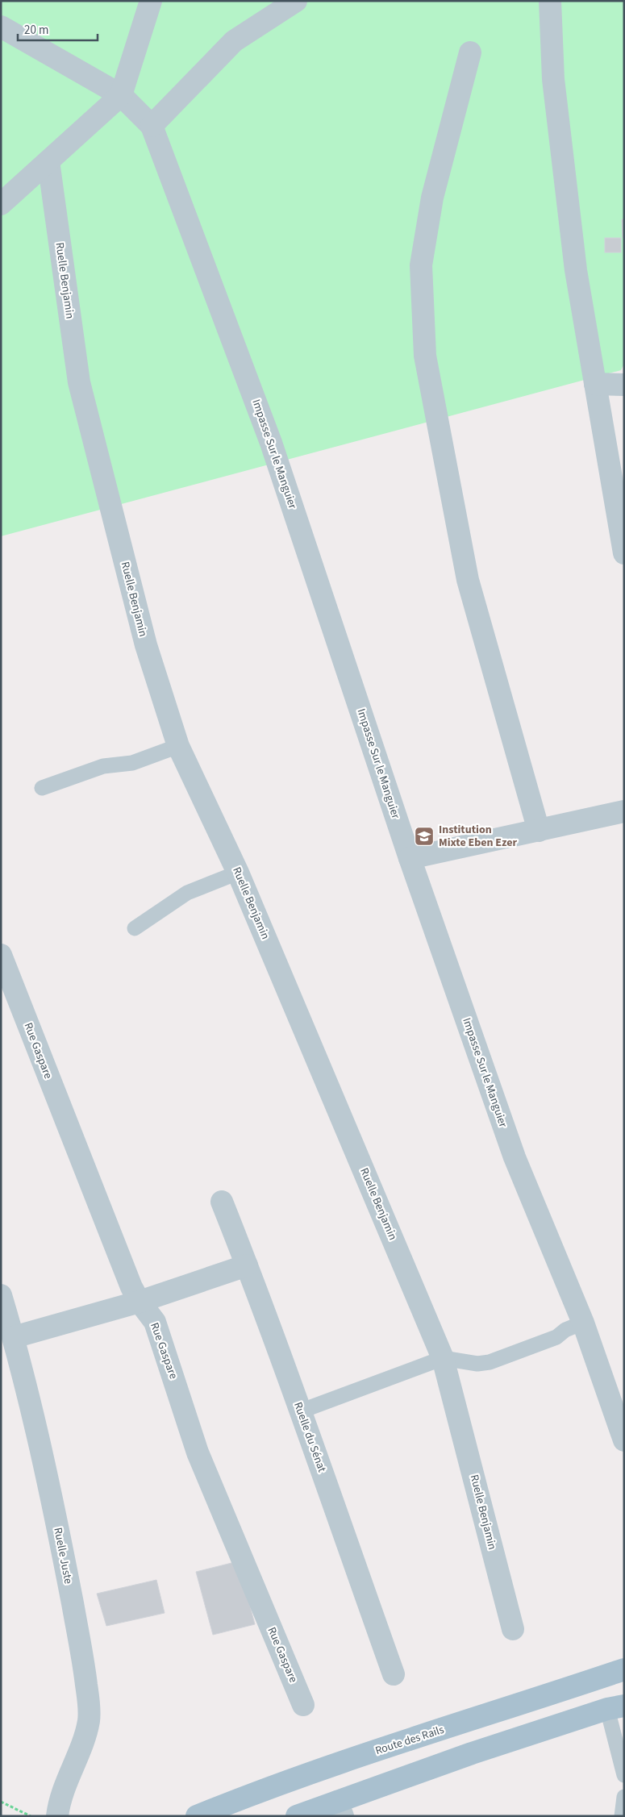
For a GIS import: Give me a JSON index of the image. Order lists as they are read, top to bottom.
{
  "streets": {
    "main road": ["Route des Rails"],
    "street": [
      "Ruelle Benjamin",
      "Impasse Sur le Manguier",
      "Rue Gaspare",
      "Ruelle du Sénat",
      "Ruelle Juste"
    ]
  },
  "places": {
    "school or university": ["Institution Mixte Eben Ezer"]
  },
  "scale_bar": "20 m"
}
